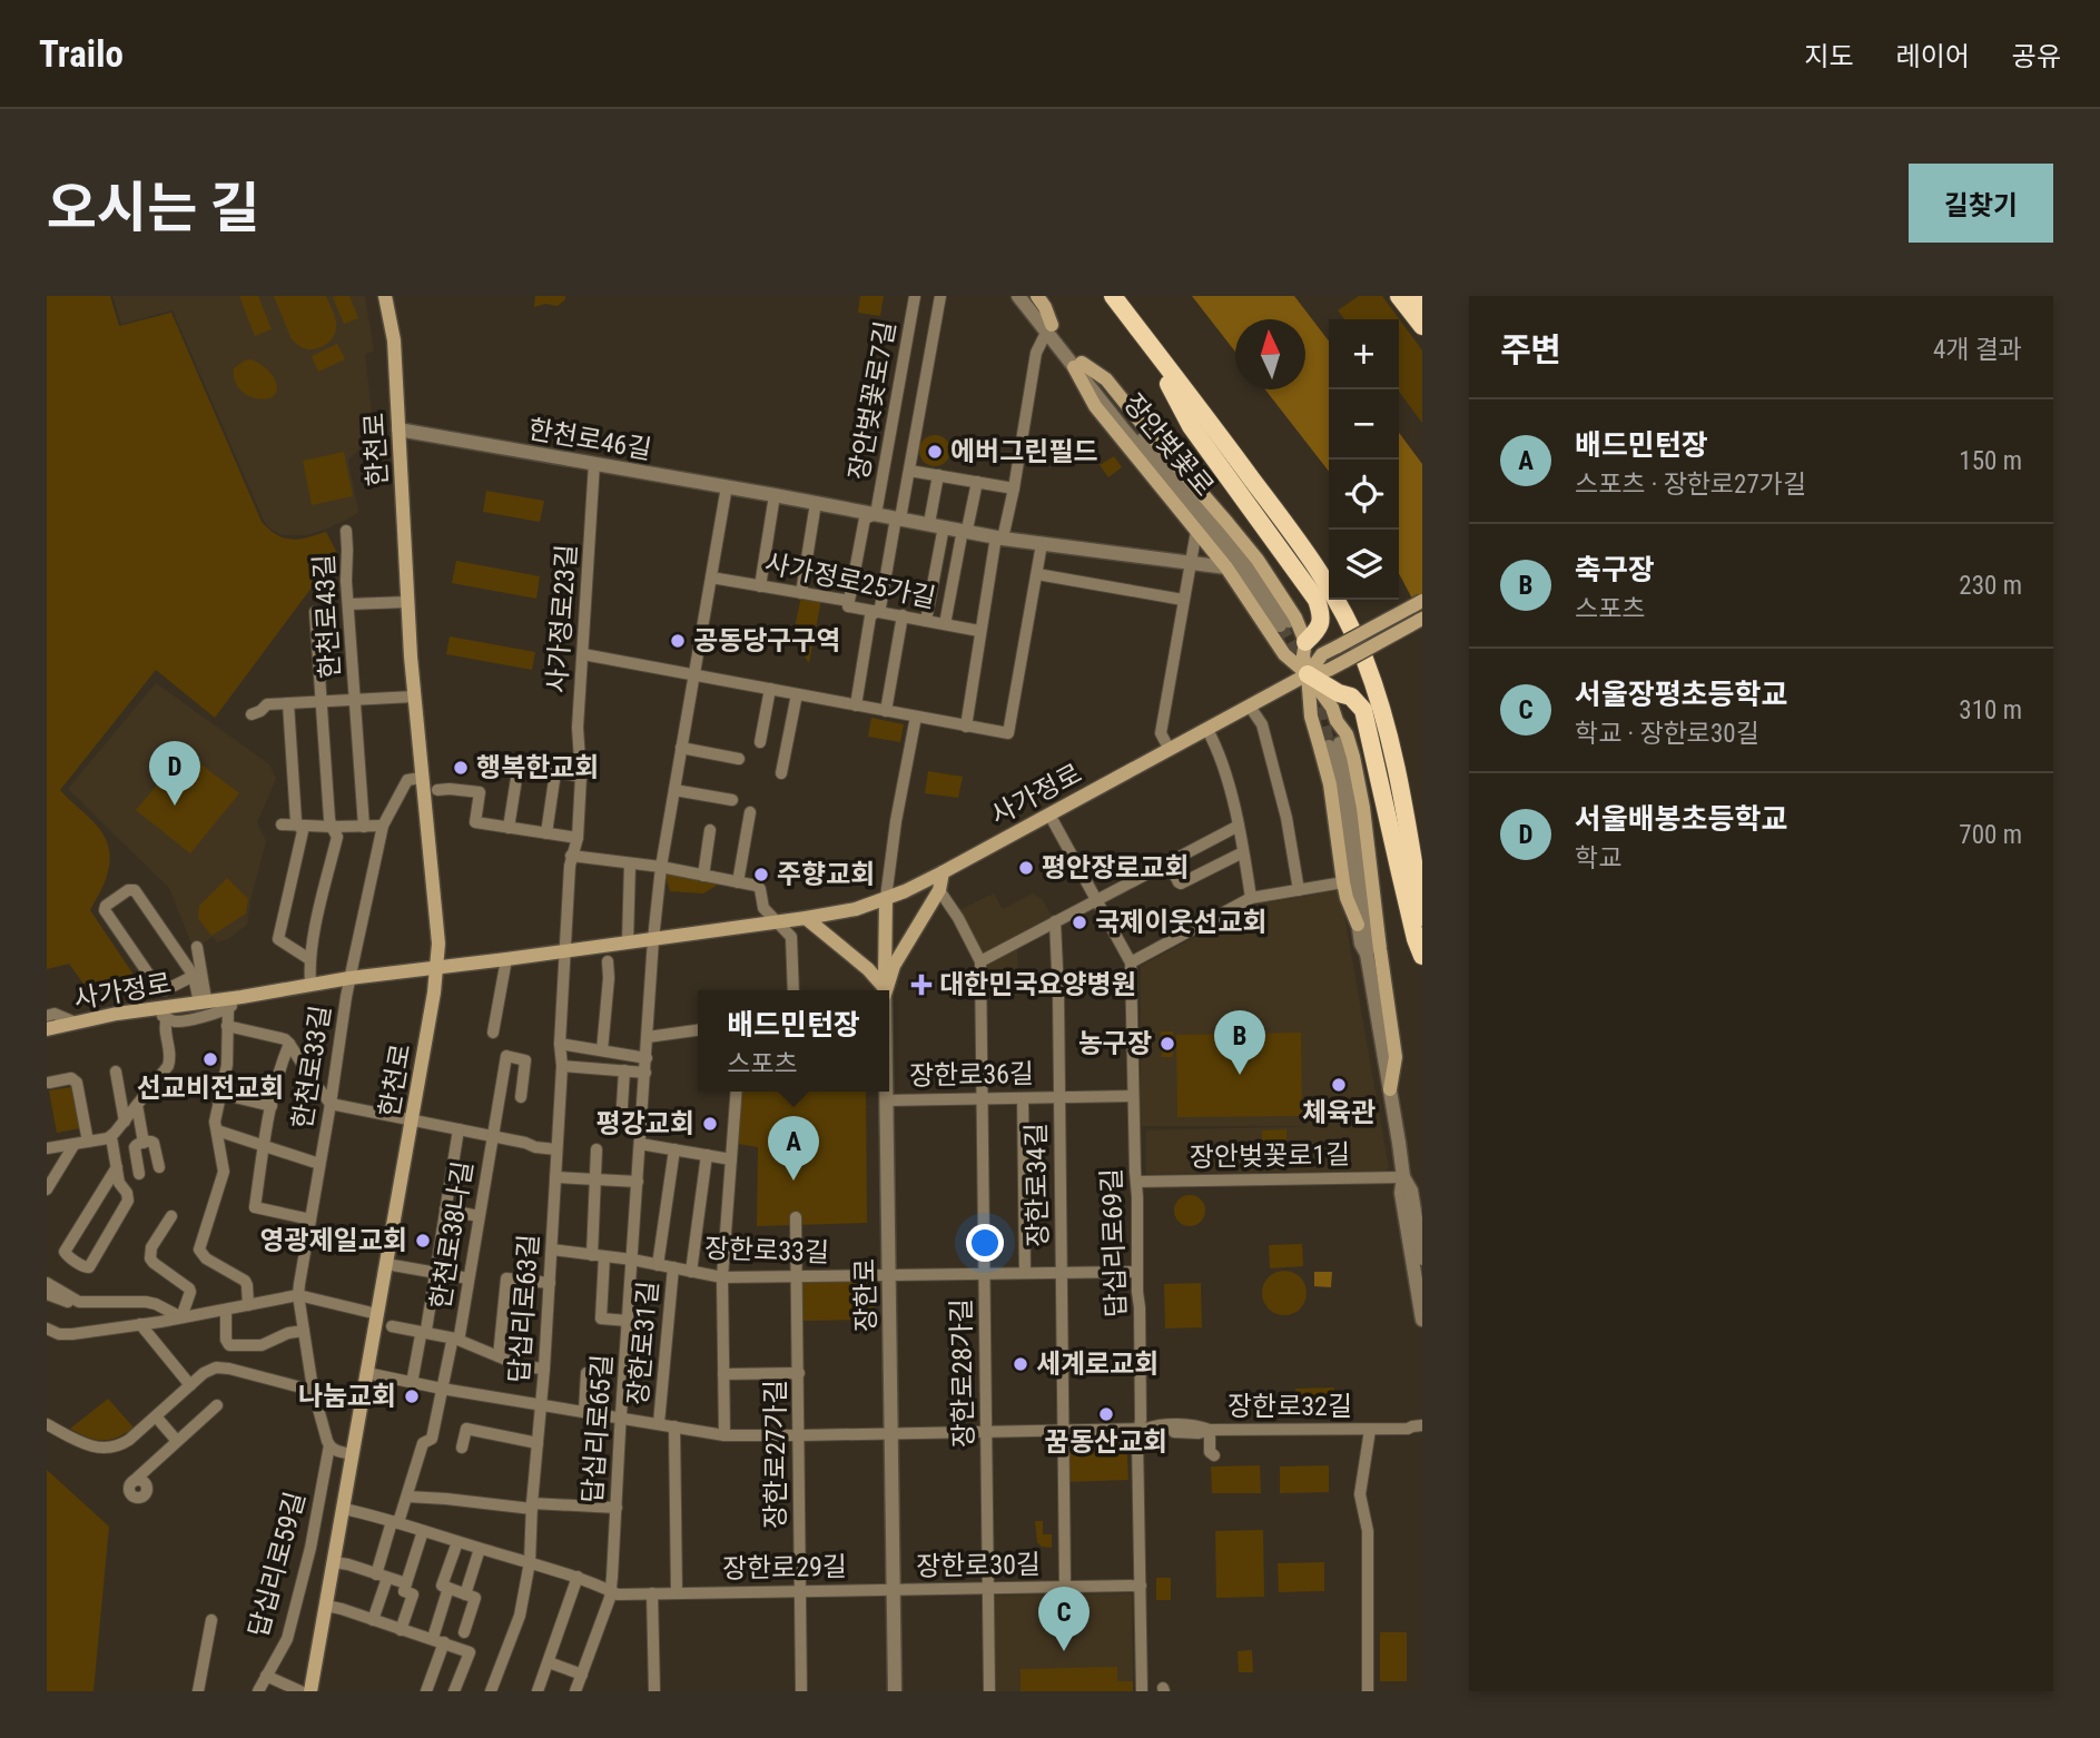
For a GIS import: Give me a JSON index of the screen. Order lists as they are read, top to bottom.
{
  "streets": {
    "main road": ["한천로", "사가정로", "장한로"],
    "street": [
      "장안벚꽃로7길",
      "한천로46길",
      "사가정로25가길",
      "한천로43길",
      "사가정로23길",
      "한천로33길",
      "장한로36길",
      "장안벚꽃로1길",
      "장한로34길",
      "한천로38나길",
      "답십리로69길",
      "장한로33길",
      "답십리로63길",
      "장한로31길",
      "장한로28가길",
      "장한로32길",
      "답십리로65길",
      "장한로27가길",
      "답십리로59길",
      "장한로30길",
      "장한로29길"
    ]
  },
  "crossings": [
    ["장안벚꽃로7길", "한천로46길"],
    ["한천로46길", "한천로"],
    ["한천로46길", "사가정로23길"],
    ["한천로46길", "답십리로65길"],
    ["한천로", "한천로43길"],
    ["한천로", "사가정로"],
    ["한천로", "장한로31길"],
    ["사가정로25가길", "답십리로65길"],
    ["사가정로23길", "사가정로"],
    ["사가정로23길", "답십리로63길"],
    ["사가정로", "한천로33길"],
    ["사가정로", "답십리로69길"],
    ["사가정로", "장한로"],
    ["사가정로", "답십리로63길"],
    ["사가정로", "답십리로65길"],
    ["한천로33길", "답십리로59길"],
    ["장한로36길", "장한로34길"],
    ["장한로36길", "답십리로69길"],
    ["장한로36길", "장한로"],
    ["장한로36길", "장한로28가길"],
    ["장안벚꽃로1길", "답십리로69길"],
    ["장한로34길", "답십리로69길"],
    ["장한로34길", "장한로33길"],
    ["장한로34길", "장한로"],
    ["장한로34길", "장한로28가길"],
    ["한천로38나길", "장한로31길"],
    ["답십리로69길", "장한로32길"],
    ["답십리로69길", "장한로30길"],
    ["장한로33길", "장한로"],
    ["장한로33길", "답십리로63길"],
    ["장한로33길", "장한로31길"],
    ["장한로33길", "답십리로65길"],
    ["장한로33길", "장한로27가길"],
    ["장한로", "장한로31길"],
    ["장한로", "장한로32길"],
    ["장한로", "장한로30길"],
    ["장한로", "장한로29길"],
    ["답십리로63길", "장한로31길"],
    ["장한로31길", "장한로32길"],
    ["장한로31길", "답십리로65길"],
    ["장한로31길", "장한로27가길"],
    ["장한로28가길", "장한로32길"],
    ["장한로28가길", "장한로30길"],
    ["장한로32길", "장한로30길"],
    ["답십리로65길", "장한로29길"],
    ["장한로27가길", "장한로29길"],
    ["장한로30길", "장한로29길"]
  ],
  "places": {
    "other": [
      "에버그린필드",
      "공동당구구역",
      "행복한교회",
      "평안장로교회",
      "주향교회",
      "국제이웃선교회",
      "농구장",
      "선교비전교회",
      "체육관",
      "평강교회",
      "영광제일교회",
      "세계로교회",
      "나눔교회",
      "꿈동산교회"
    ],
    "health": ["대한민국요양병원"]
  },
  "north": "top",
  "page": {
    "header": "Trailo",
    "nav": ["지도", "레이어", "공유"],
    "title": "오시는 길",
    "buttons": "길찾기",
    "heading": ["주변", "4개 결과"],
    "map_buttons": ["+", "−"],
    "list": [
      {
        "mark": "A",
        "name": "배드민턴장",
        "note": "스포츠 · 장한로27가길",
        "value": "150 m"
      },
      {
        "mark": "B",
        "name": "축구장",
        "note": "스포츠",
        "value": "230 m"
      },
      {
        "mark": "C",
        "name": "서울장평초등학교",
        "note": "학교 · 장한로30길",
        "value": "310 m"
      },
      {
        "mark": "D",
        "name": "서울배봉초등학교",
        "note": "학교",
        "value": "700 m"
      }
    ],
    "pins": [
      "D",
      "B",
      "A",
      "C"
    ],
    "popup": ["배드민턴장", "스포츠"]
  }
}
